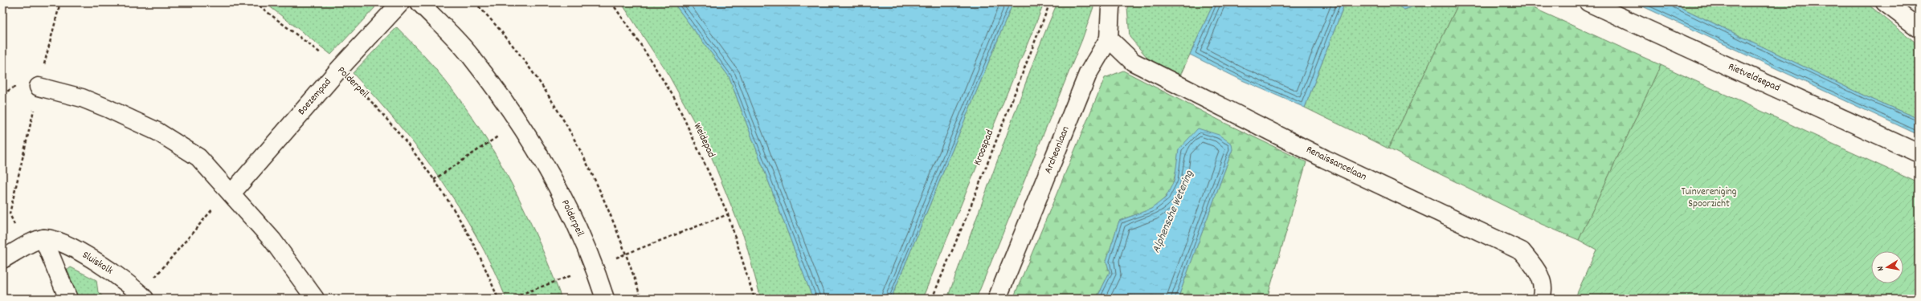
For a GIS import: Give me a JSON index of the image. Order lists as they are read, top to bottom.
{
  "streets": {
    "street": [
      "Rietveldsepad",
      "Polderpeil",
      "Boezempad",
      "Archeonlaan",
      "Renaissancelaan",
      "Sluiskolk"
    ],
    "path": ["Weidepad", "Kroospad"]
  },
  "crossings": [
    ["Polderpeil", "Boezempad"],
    ["Archeonlaan", "Renaissancelaan"]
  ],
  "water": ["Alphensche Wetering"],
  "parks": ["Tuinvereniging Spoorzicht"],
  "north": "left"
}
